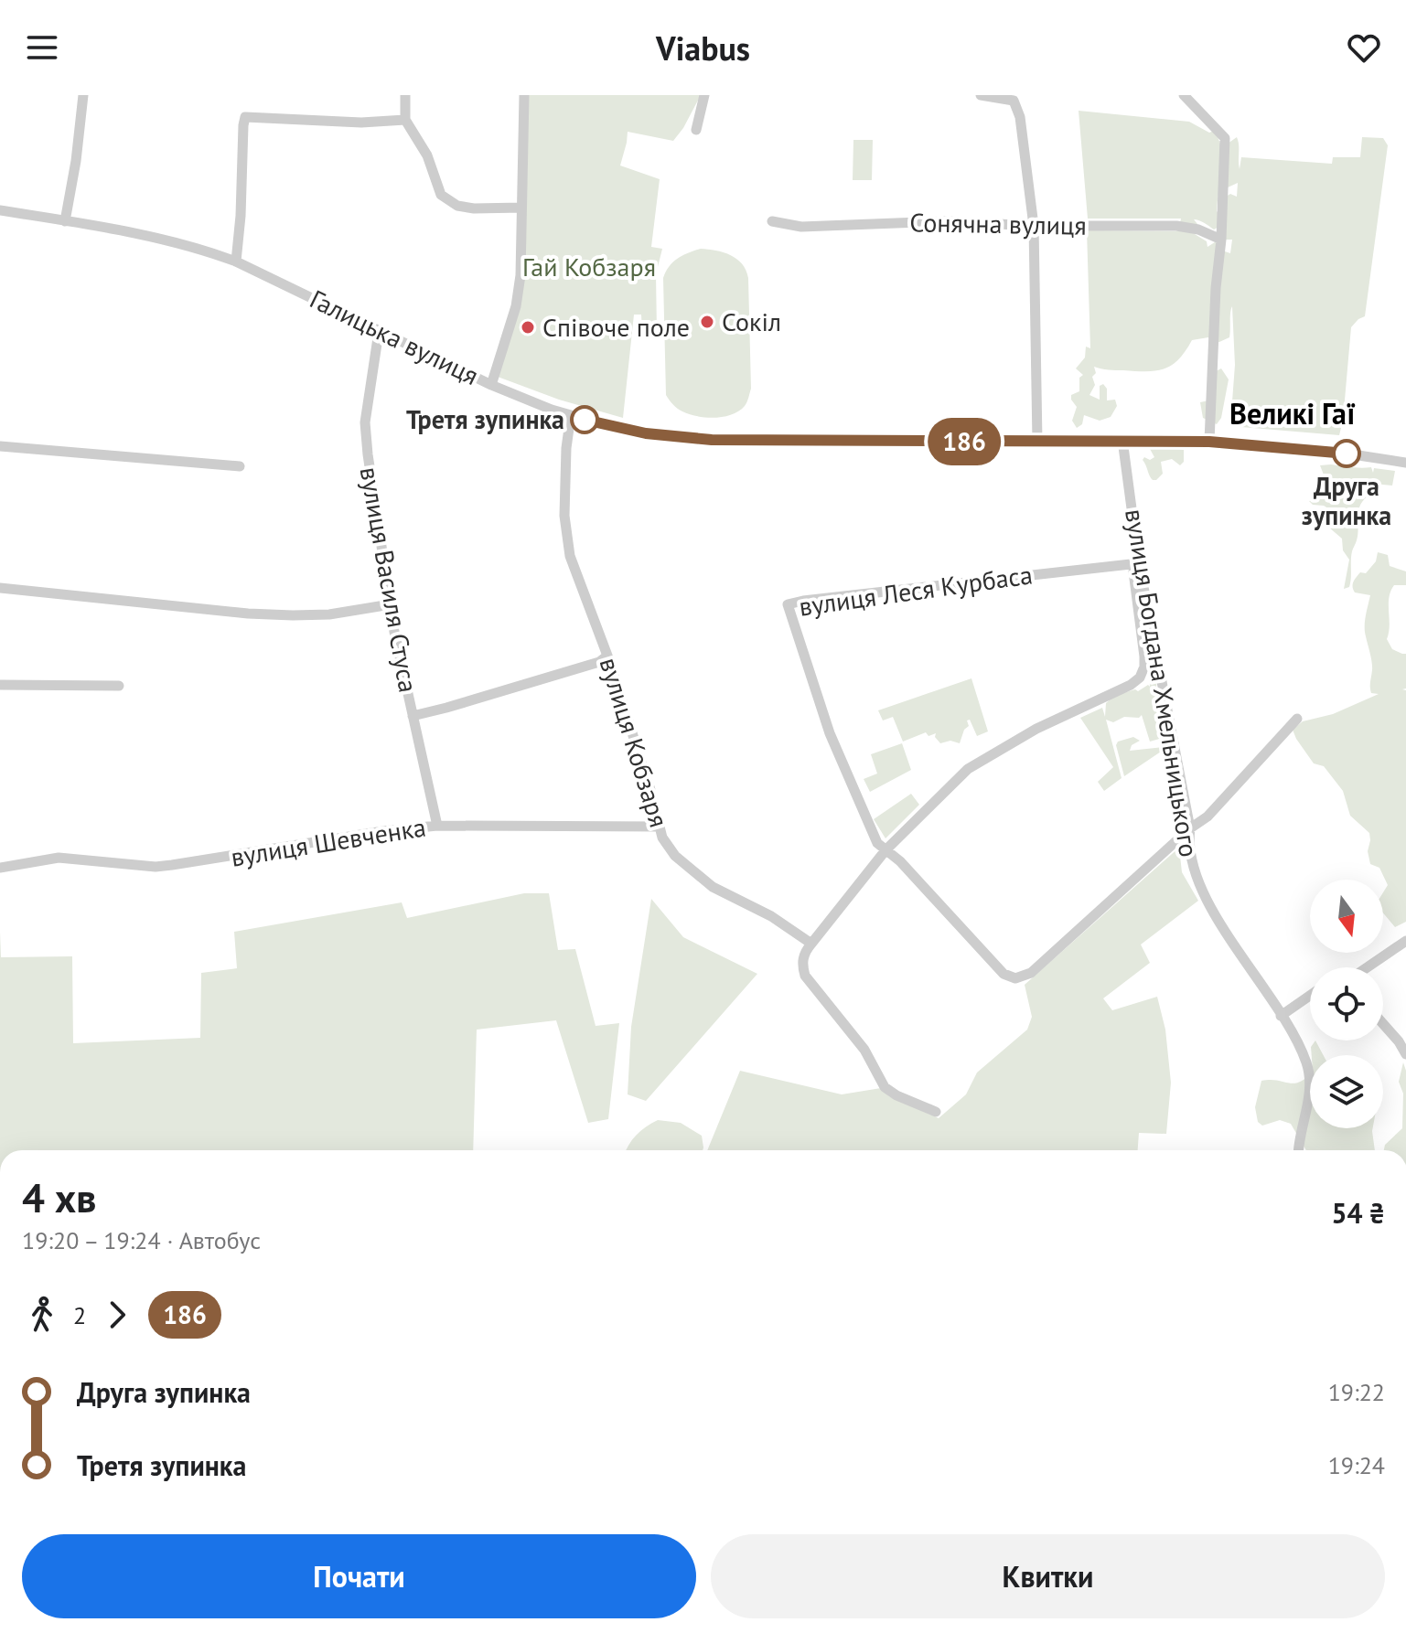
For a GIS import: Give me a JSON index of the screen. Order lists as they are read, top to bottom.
{
  "streets": {
    "street": [
      "Сонячна вулиця",
      "Галицька вулиця",
      "вулиця Василя Стуса",
      "вулиця Леся Курбаса",
      "вулиця Богдана Хмельницького",
      "вулиця Кобзаря",
      "вулиця Шевченка"
    ]
  },
  "crossings": [
    ["Галицька вулиця", "вулиця Василя Стуса"],
    ["Галицька вулиця", "вулиця Богдана Хмельницького"],
    ["Галицька вулиця", "вулиця Кобзаря"],
    ["вулиця Василя Стуса", "вулиця Шевченка"],
    ["вулиця Леся Курбаса", "вулиця Богдана Хмельницького"],
    ["вулиця Кобзаря", "вулиця Шевченка"]
  ],
  "districts": ["Великі Гаї"],
  "parks": ["Гай Кобзаря"],
  "places": [
    "Сокіл",
    "Співоче поле",
    "Третя зупинка",
    "Друга зупинка"
  ],
  "lines": ["bus line 186"],
  "north": "bottom",
  "page": {
    "header": "Viabus",
    "on_map": "186",
    "heading": ["4 хв", "19:20 – 19:24 · Автобус", "54 ₴"],
    "legs": ["2", "186"],
    "list": [
      {
        "name": "Друга зупинка",
        "value": "19:22"
      },
      {
        "name": "Третя зупинка",
        "value": "19:24"
      }
    ],
    "buttons": ["Почати", "Квитки"]
  }
}
